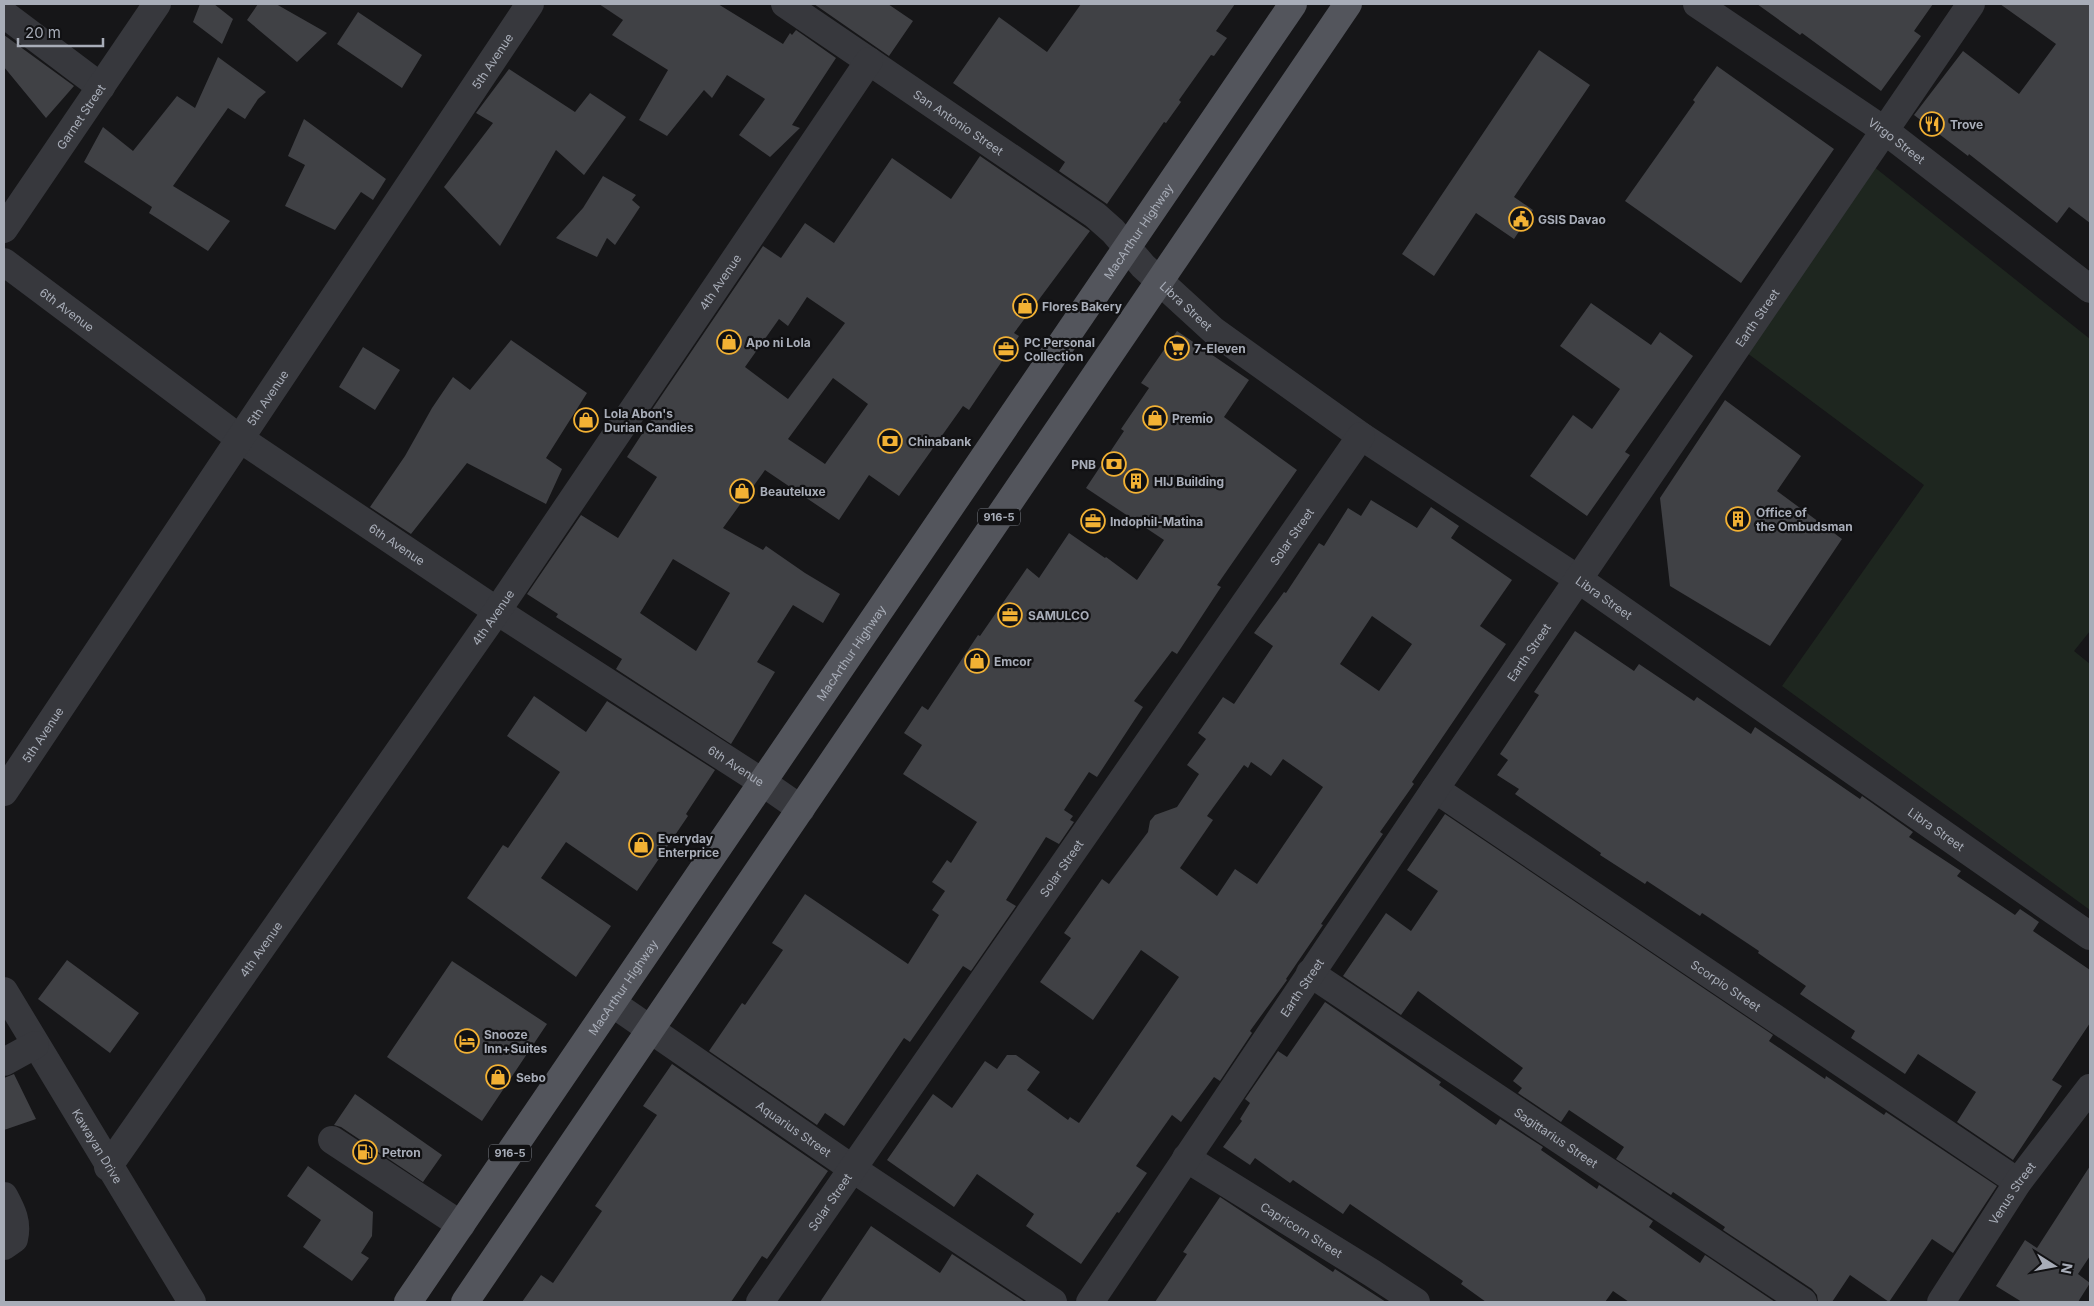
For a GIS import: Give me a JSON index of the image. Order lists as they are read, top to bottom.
{
  "streets": {
    "main road": ["MacArthur Highway", "916-5"],
    "street": [
      "5th Avenue",
      "Garnet Street",
      "San Antonio Street",
      "Virgo Street",
      "4th Avenue",
      "Libra Street",
      "6th Avenue",
      "Earth Street",
      "Solar Street",
      "Scorpio Street",
      "Aquarius Street",
      "Sagittarius Street",
      "Kawayan Drive",
      "Venus Street",
      "Capricorn Street"
    ]
  },
  "crossings": [
    ["5th Avenue", "6th Avenue"],
    ["San Antonio Street", "MacArthur Highway"],
    ["San Antonio Street", "4th Avenue"],
    ["San Antonio Street", "Libra Street"],
    ["Virgo Street", "Earth Street"],
    ["MacArthur Highway", "Libra Street"],
    ["MacArthur Highway", "6th Avenue"],
    ["MacArthur Highway", "Aquarius Street"],
    ["4th Avenue", "6th Avenue"],
    ["4th Avenue", "Kawayan Drive"],
    ["Libra Street", "Earth Street"],
    ["Libra Street", "916-5"],
    ["Libra Street", "Solar Street"],
    ["6th Avenue", "916-5"],
    ["Earth Street", "Scorpio Street"],
    ["Earth Street", "Sagittarius Street"],
    ["Earth Street", "Capricorn Street"],
    ["916-5", "Aquarius Street"],
    ["Solar Street", "Aquarius Street"],
    ["Scorpio Street", "Venus Street"]
  ],
  "places": {
    "restaurant": ["Trove"],
    "public building": ["GSIS Davao"],
    "shop": [
      "Flores Bakery",
      "Apo ni Lola",
      "Premio",
      "Lola Abon's Durian Candies",
      "Beauteluxe",
      "Emcor",
      "Everyday Enterprice",
      "Sebo"
    ],
    "supermarket": ["7-Eleven"],
    "office": ["PC Personal Collection", "Indophil-Matina", "SAMULCO"],
    "bank": ["Chinabank", "PNB"],
    "building": ["HIJ Building", "Office of the Ombudsman"],
    "hotel": ["Snooze Inn+Suites"],
    "fuel station": ["Petron"]
  },
  "scale_bar": "20 m",
  "north": "right"
}
